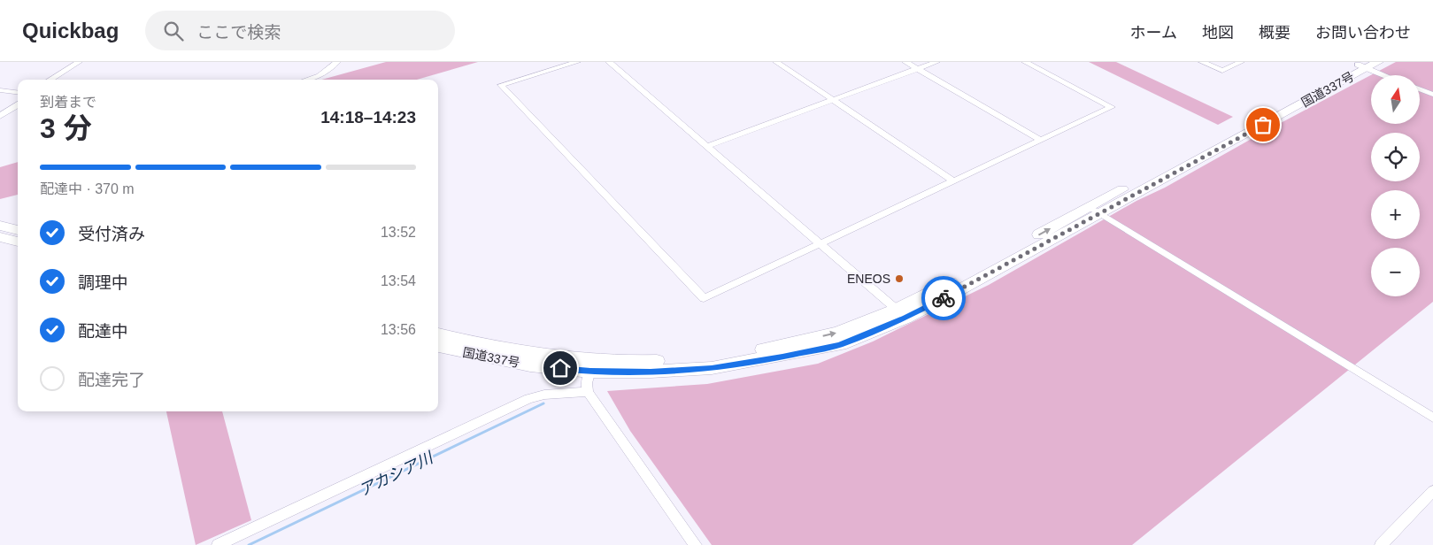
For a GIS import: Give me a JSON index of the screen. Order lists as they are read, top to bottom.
{
  "streets": {
    "highway": ["国道337号"]
  },
  "water": ["アカシア川"],
  "places": ["ENEOS"],
  "north": "top",
  "page": {
    "header": "Quickbag",
    "search": "ここで検索",
    "nav": [
      "ホーム",
      "地図",
      "概要",
      "お問い合わせ"
    ],
    "map_buttons": ["+", "−"],
    "heading": ["3 分", "到着まで", "14:18–14:23"],
    "bar": "配達中 · 370 m",
    "list": [
      ["受付済み", "13:52"],
      ["調理中", "13:54"],
      ["配達中", "13:56"],
      "配達完了"
    ]
  }
}
